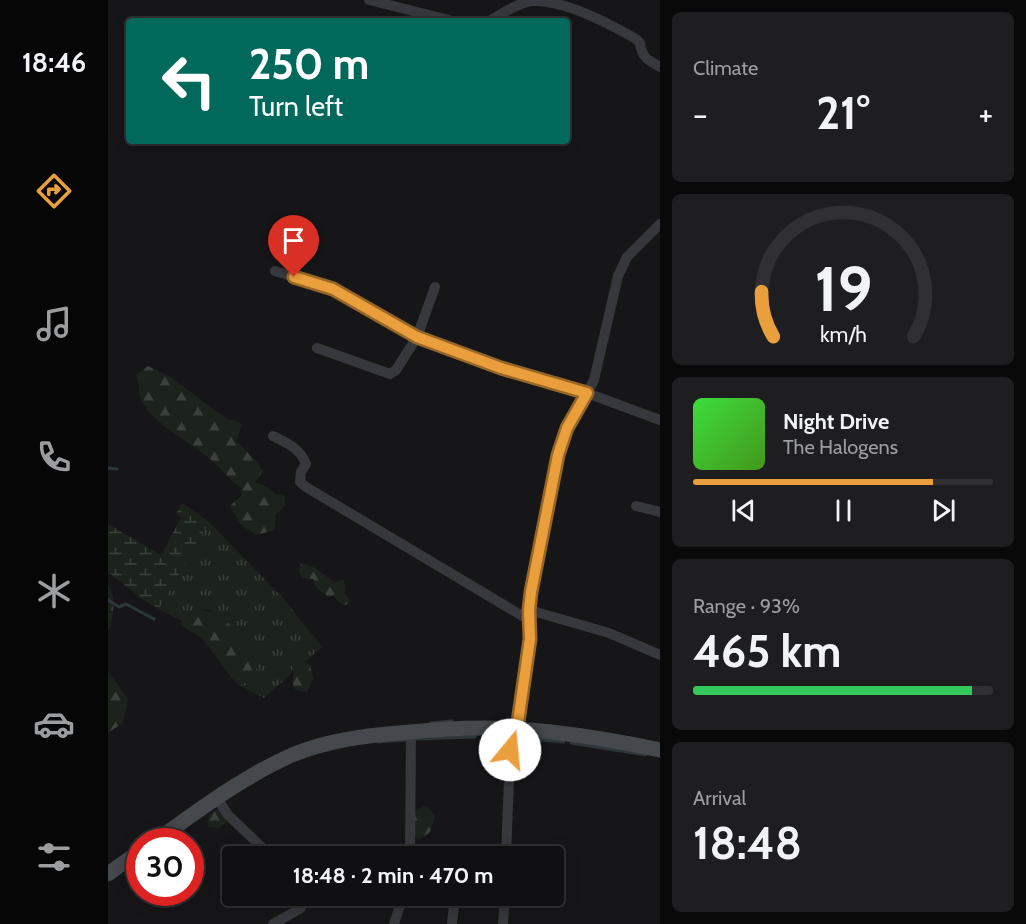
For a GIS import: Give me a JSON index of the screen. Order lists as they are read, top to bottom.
{
  "page": {
    "tabs": "18:46",
    "tile": [
      "Climate",
      ["Range · 93%", "465 km"],
      ["Arrival", "18:48"]
    ],
    "turn": ["250 m", "Turn left"],
    "heat": ["−", "21°", "+"],
    "song": ["Night Drive", "The Halogens"],
    "limit": "30",
    "trip": "18:48 · 2 min · 470 m",
    "gauge": ["19", "km/h"]
  }
}
